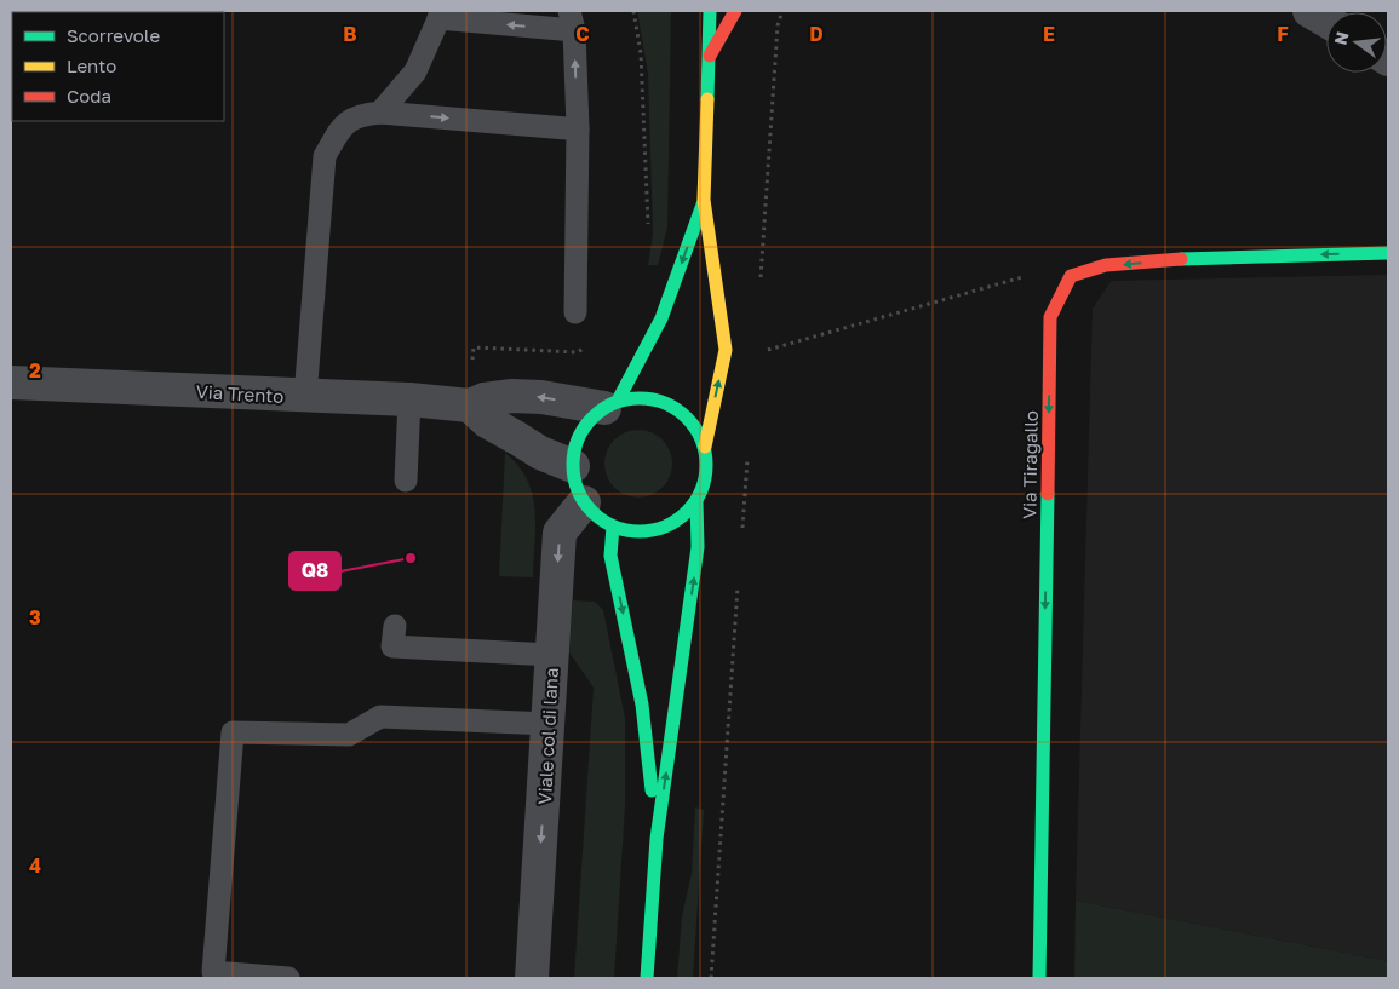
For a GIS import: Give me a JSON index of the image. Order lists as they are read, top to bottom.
{
  "streets": {
    "main road": ["Via Tiragallo"],
    "street": ["Via Trento", "Viale col di lana"]
  },
  "crossings": [
    ["Via Trento", "Viale col di lana"]
  ],
  "one_way": ["Via Tiragallo", "Viale col di lana"],
  "places": ["Q8"],
  "legend": ["Scorrevole", "Lento", "Coda"],
  "north": "left",
  "grid": {
    "columns": [
      "B",
      "C",
      "D",
      "E",
      "F"
    ],
    "rows": ["2", "3", "4"]
  }
}
